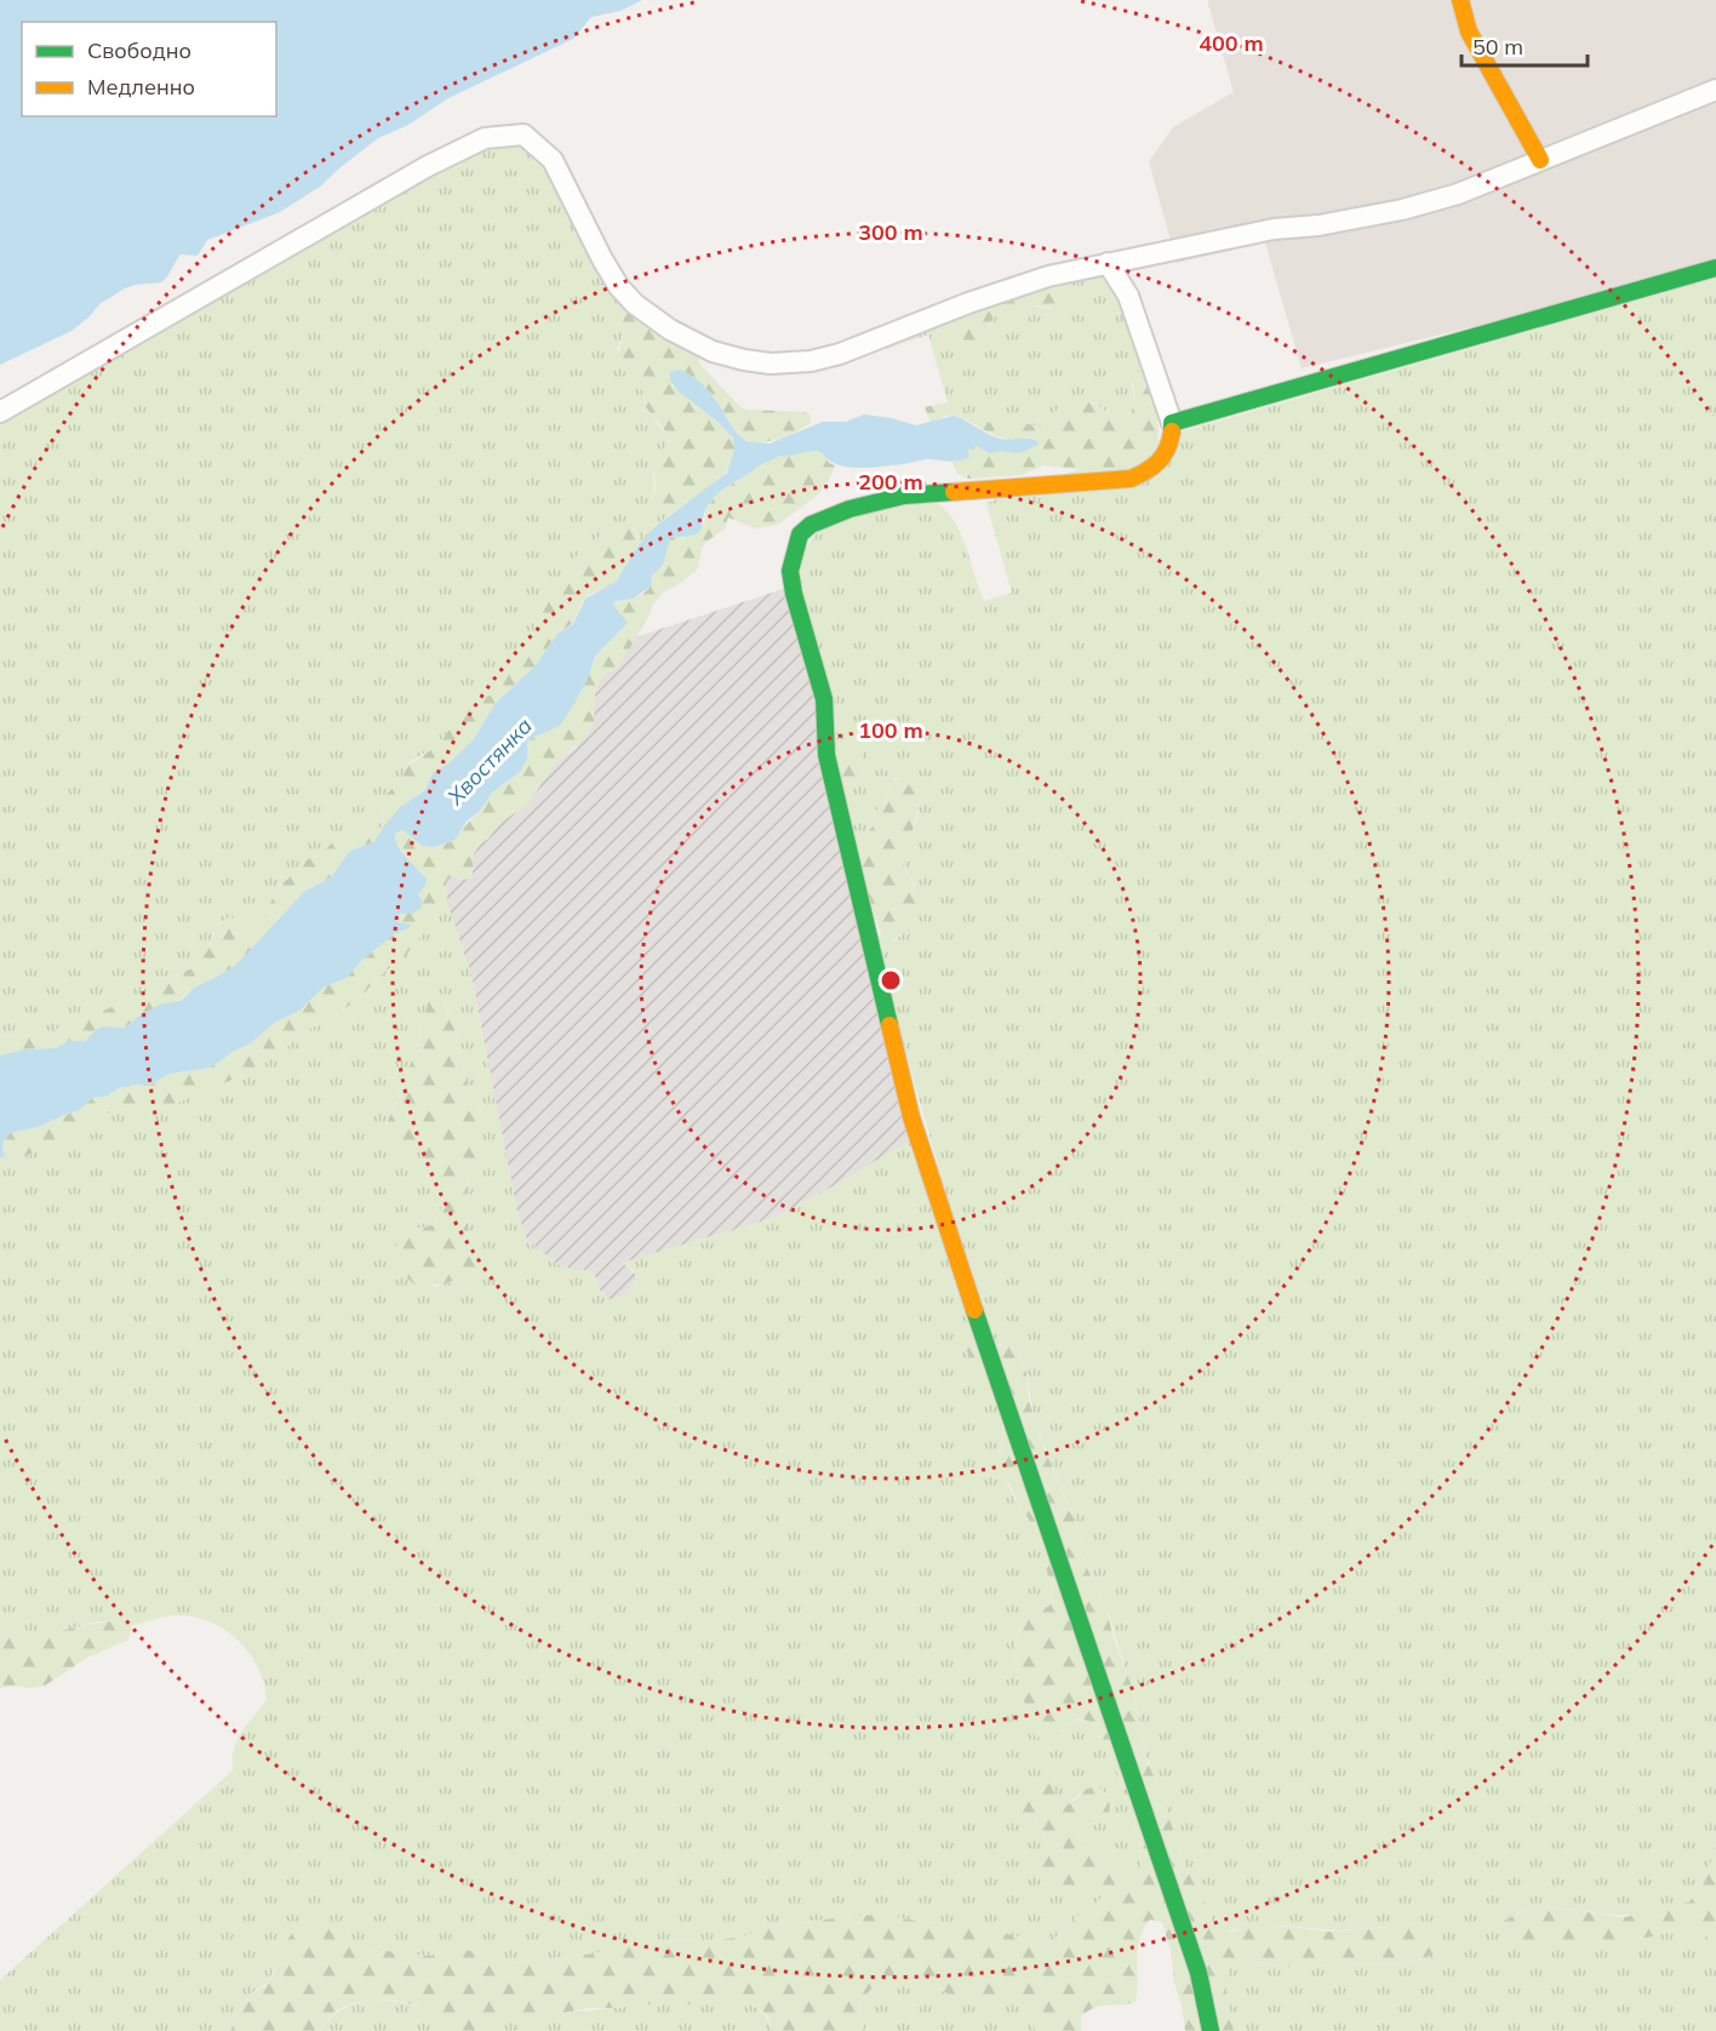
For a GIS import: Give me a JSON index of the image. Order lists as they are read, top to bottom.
{
  "water": ["Хвостянка"],
  "legend": ["Свободно", "Медленно"],
  "scale_bar": "50 m",
  "rings": [
    "400 m",
    "300 m",
    "200 m",
    "100 m"
  ]
}
